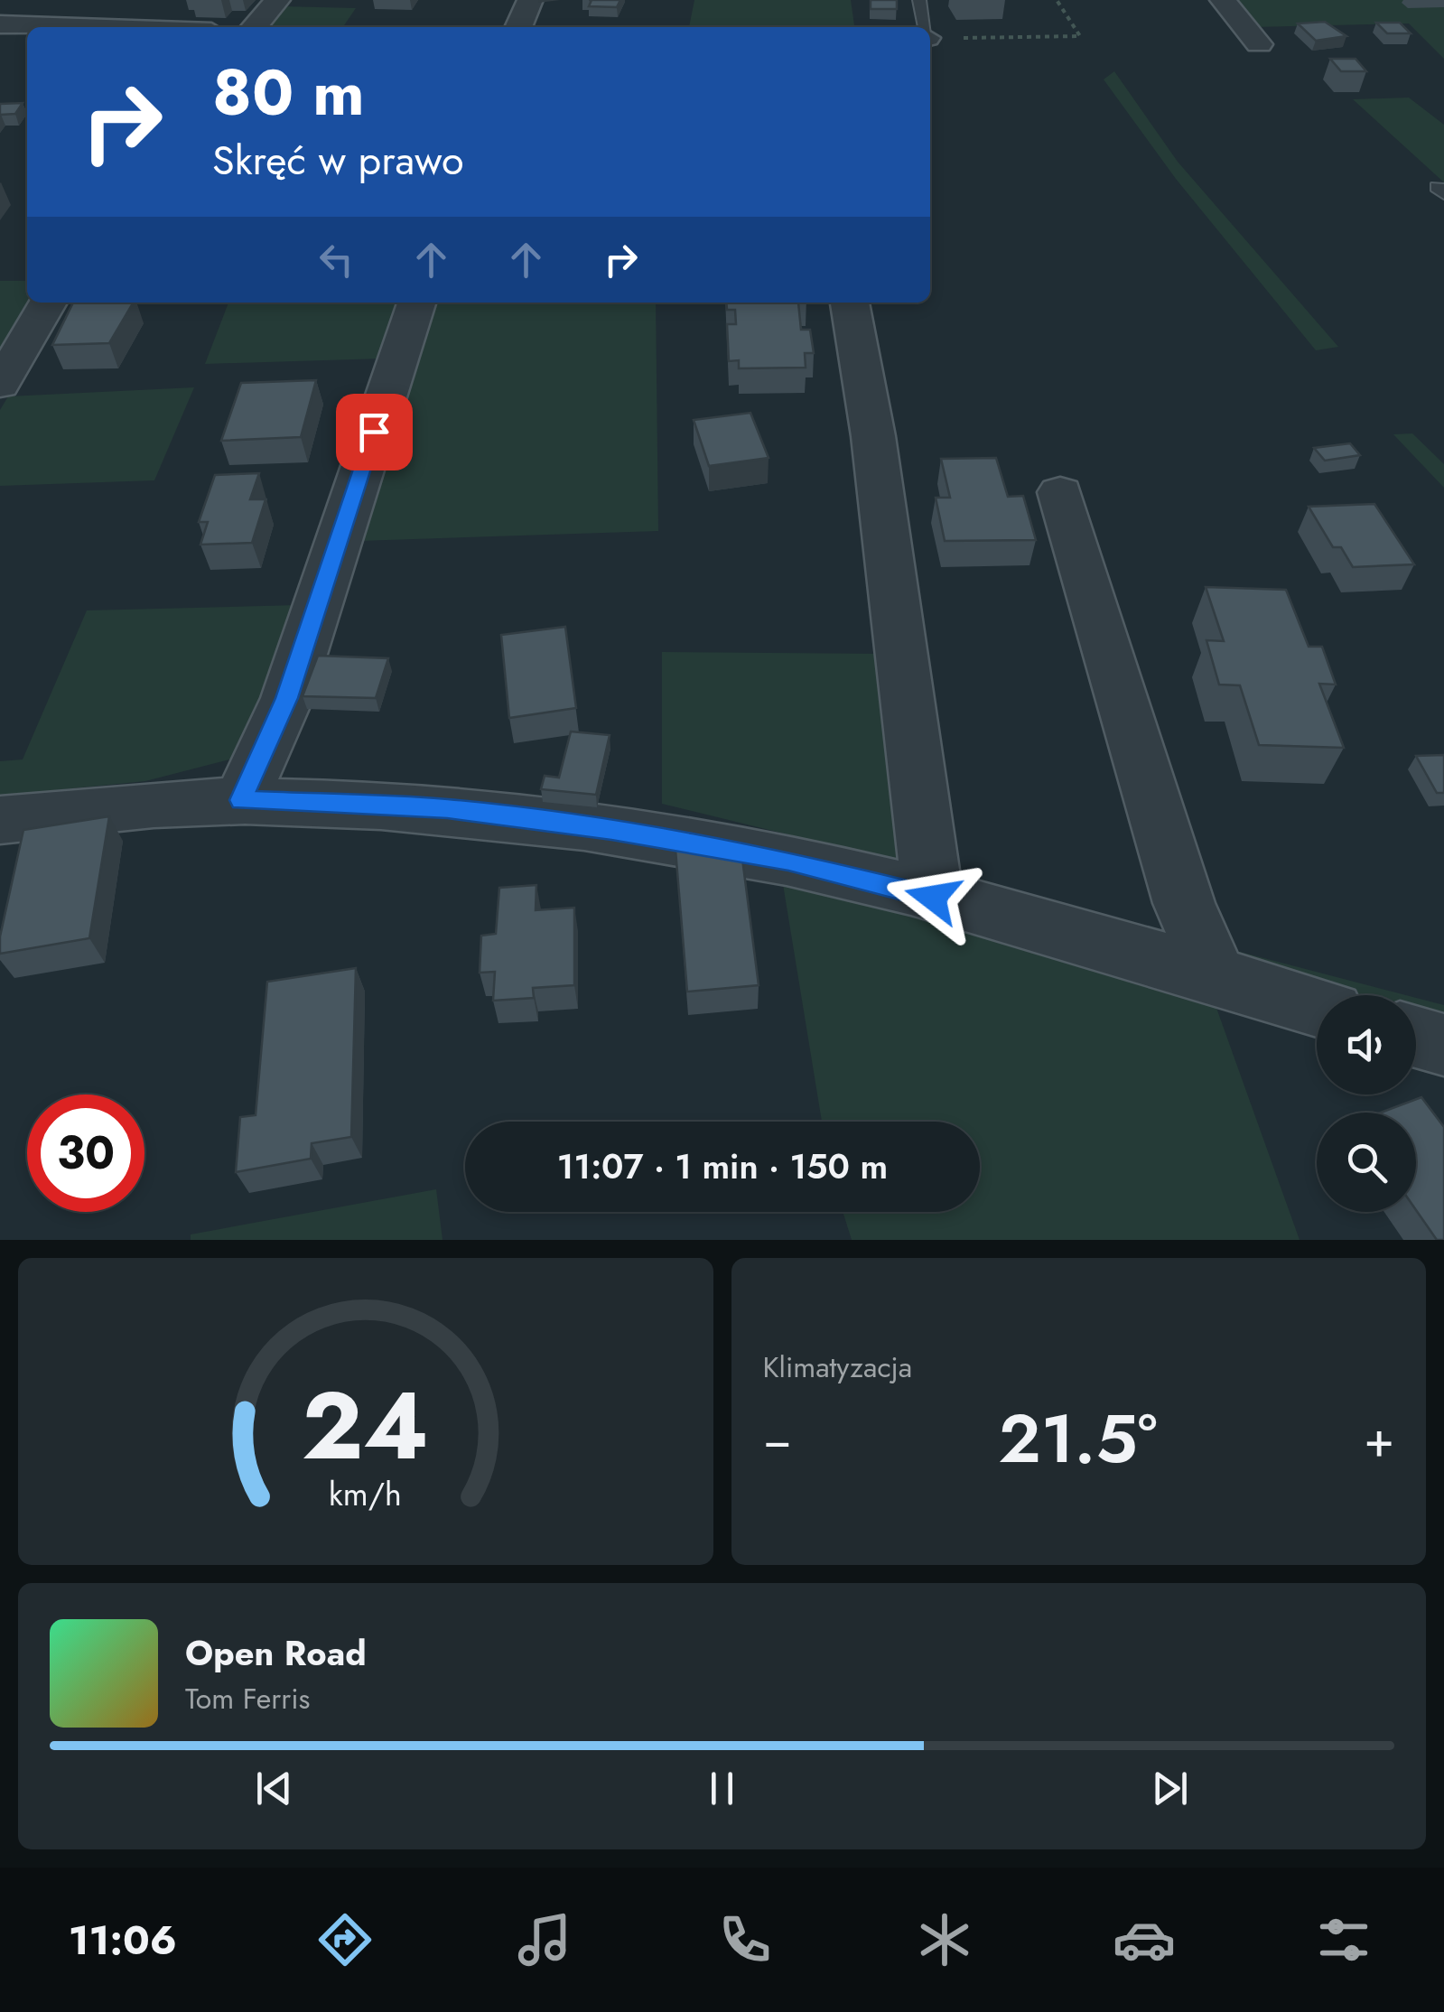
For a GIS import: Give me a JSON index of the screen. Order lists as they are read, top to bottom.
{
  "page": {
    "turn": ["80 m", "Skręć w prawo"],
    "limit": "30",
    "trip": "11:07 · 1 min · 150 m",
    "tile": "Klimatyzacja",
    "heat": ["−", "21.5°", "+"],
    "song": ["Open Road", "Tom Ferris"],
    "tabs": "11:06",
    "gauge": ["24", "km/h"]
  }
}
